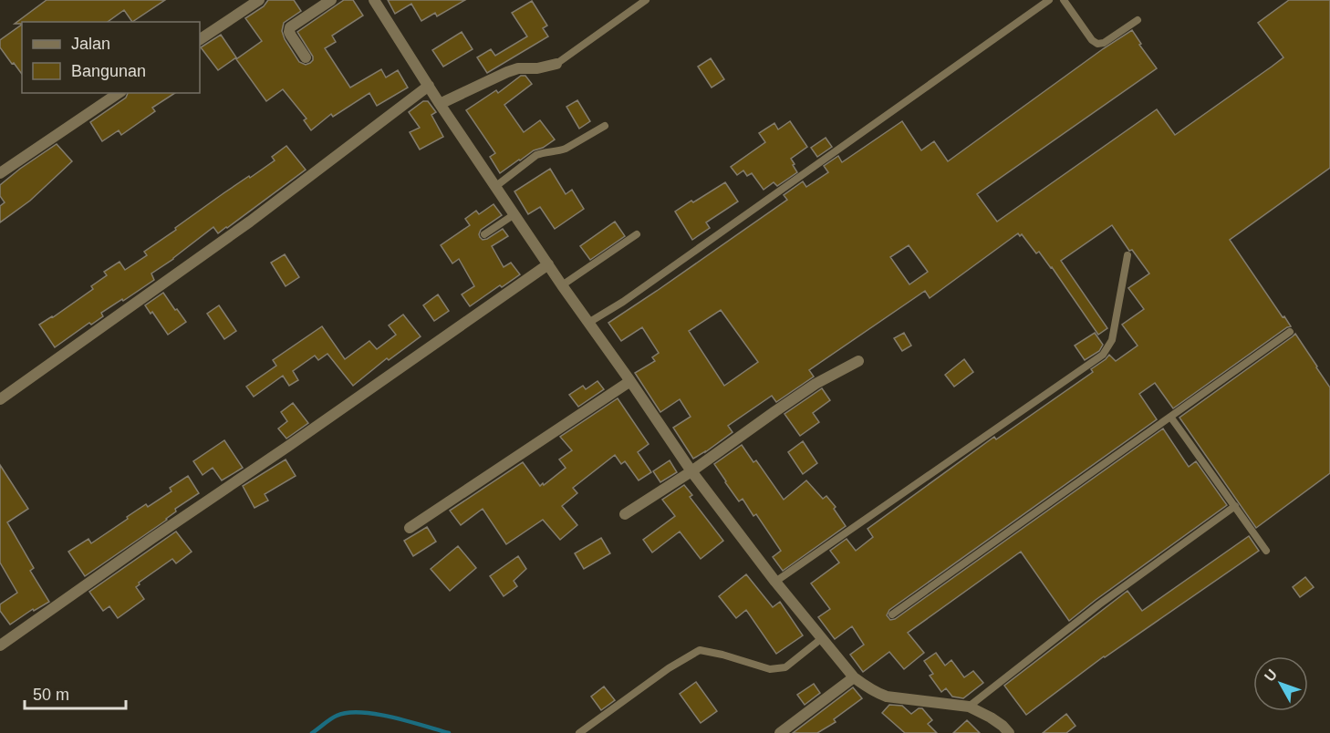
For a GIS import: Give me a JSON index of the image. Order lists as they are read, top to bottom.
{
  "legend": ["Jalan", "Bangunan"],
  "scale_bar": "50 m",
  "north": "top left"
}
